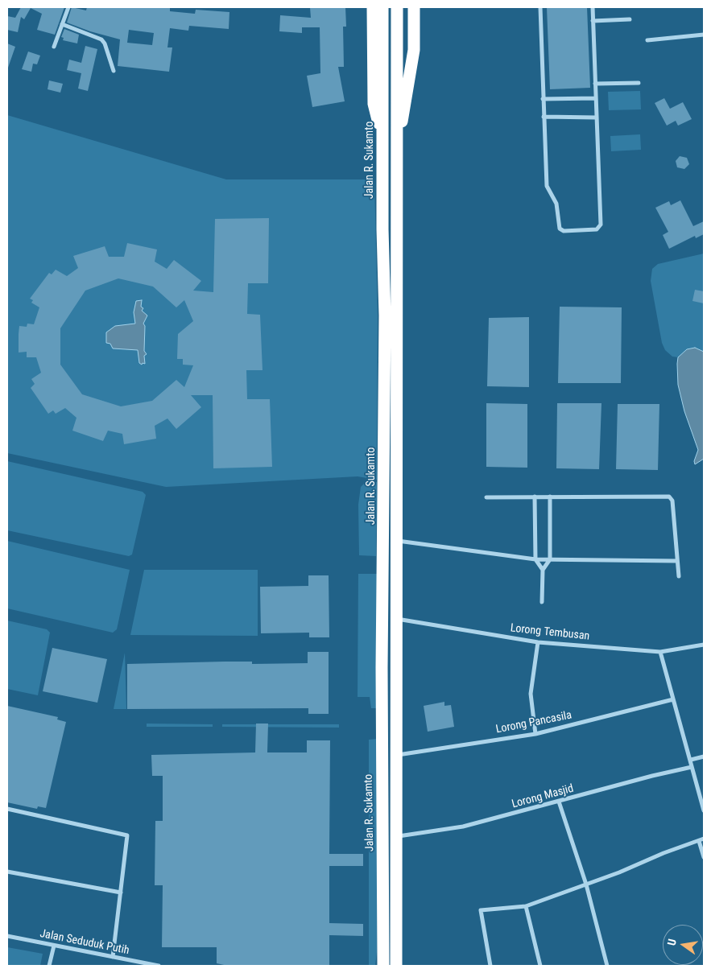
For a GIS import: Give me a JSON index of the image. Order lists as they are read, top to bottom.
{
  "streets": {
    "highway": ["Jalan R. Sukamto"],
    "street": [
      "Lorong Tembusan",
      "Lorong Pancasila",
      "Lorong Masjid",
      "Jalan Seduduk Putih"
    ]
  },
  "north": "left"
}
